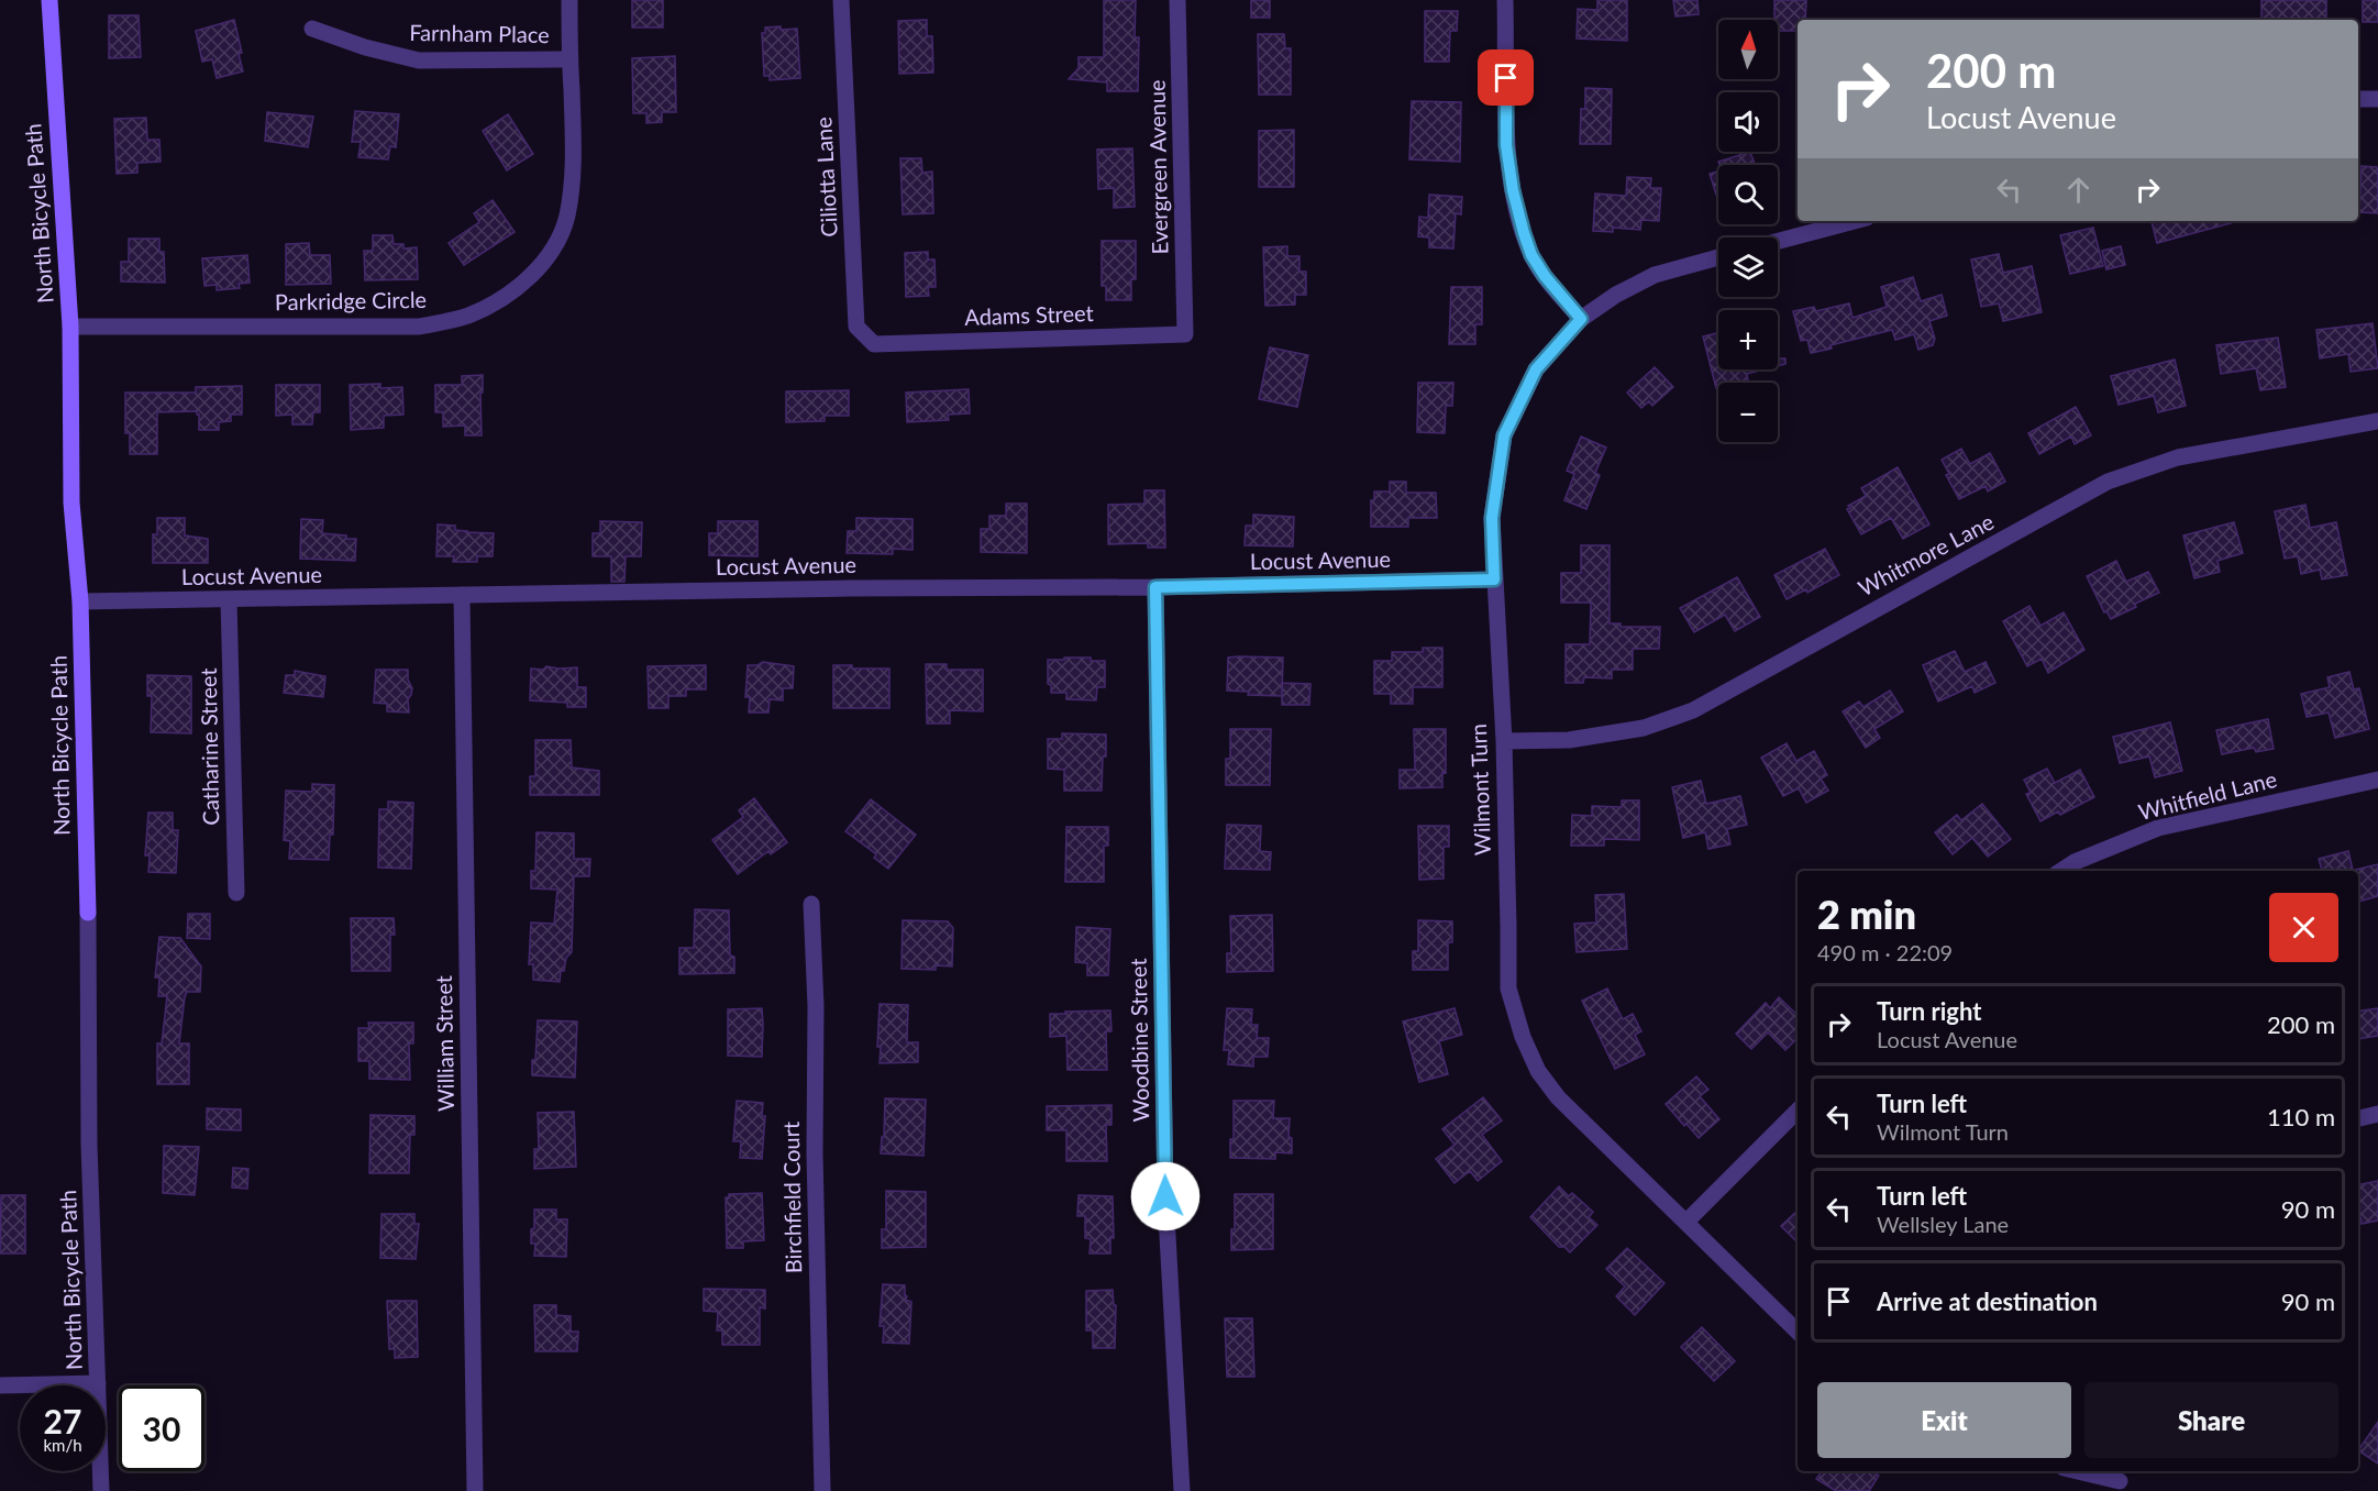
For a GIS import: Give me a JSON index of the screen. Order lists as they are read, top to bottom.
{
  "streets": {
    "street": [
      "Farnham Place",
      "Evergreen Avenue",
      "Ciliotta Lane",
      "North Bicycle Path",
      "Parkridge Circle",
      "Adams Street",
      "Whitmore Lane",
      "Locust Avenue",
      "Catharine Street",
      "Wilmont Turn",
      "Whitfield Lane",
      "Woodbine Street",
      "William Street",
      "Birchfield Court"
    ]
  },
  "crossings": [
    ["Farnham Place", "Parkridge Circle"],
    ["Evergreen Avenue", "Adams Street"],
    ["Ciliotta Lane", "Adams Street"],
    ["North Bicycle Path", "Parkridge Circle"],
    ["North Bicycle Path", "Locust Avenue"],
    ["Whitmore Lane", "Wilmont Turn"],
    ["Locust Avenue", "Catharine Street"],
    ["Locust Avenue", "Wilmont Turn"],
    ["Locust Avenue", "Woodbine Street"],
    ["Locust Avenue", "William Street"]
  ],
  "north": "top",
  "page": {
    "map_buttons": ["+", "−"],
    "turn": ["200 m", "Locust Avenue"],
    "heading": ["2 min", "490 m · 22:09"],
    "list": [
      {
        "name": "Turn right",
        "note": "Locust Avenue",
        "value": "200 m"
      },
      {
        "name": "Turn left",
        "note": "Wilmont Turn",
        "value": "110 m"
      },
      {
        "name": "Turn left",
        "note": "Wellsley Lane",
        "value": "90 m"
      },
      {
        "name": "Arrive at destination",
        "value": "90 m"
      }
    ],
    "buttons": ["Exit", "Share"],
    "speed": "27 km/h",
    "limit": "30"
  }
}
